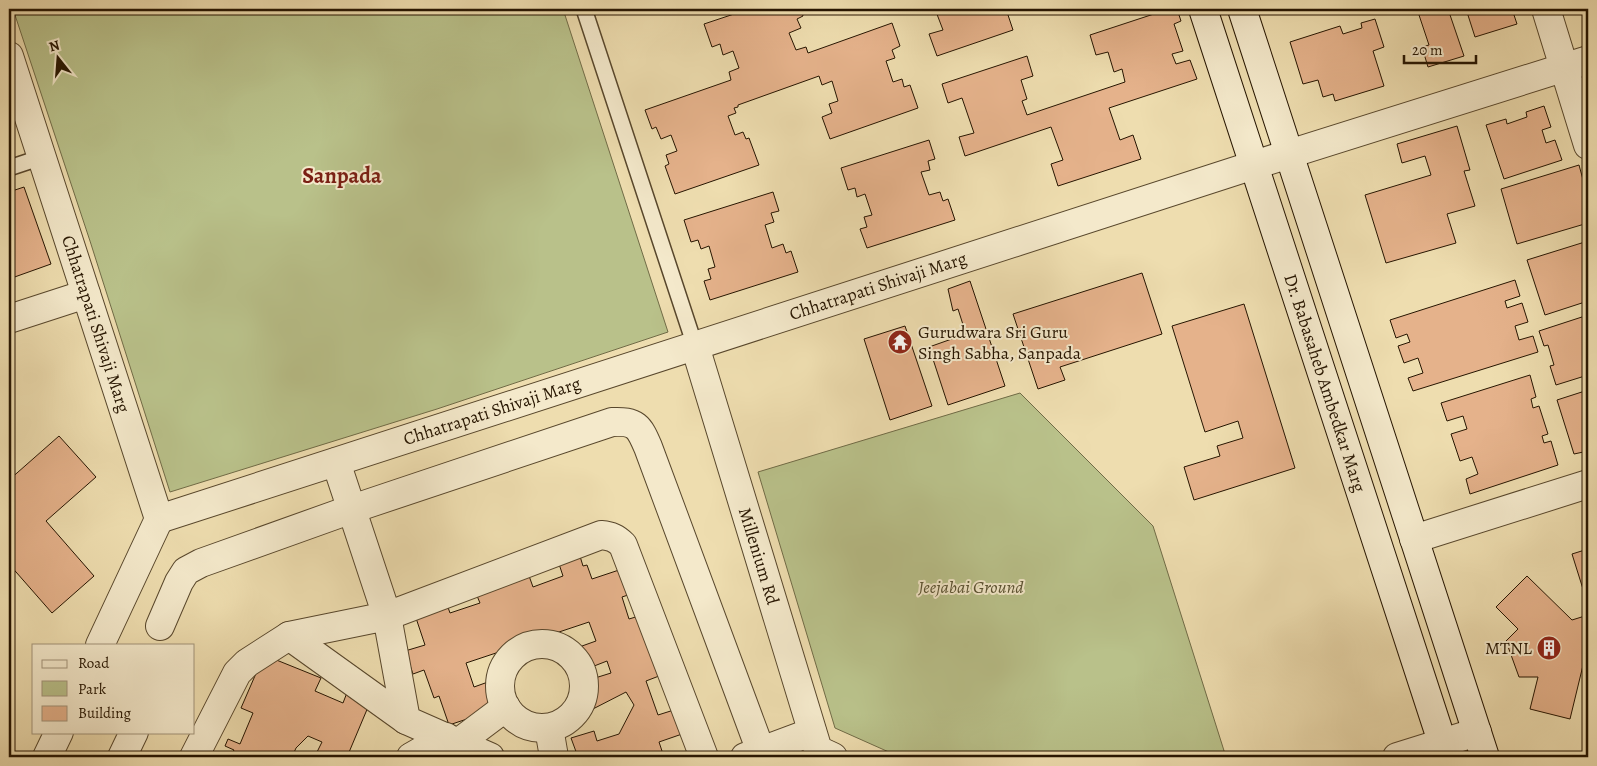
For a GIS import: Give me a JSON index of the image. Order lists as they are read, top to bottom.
{
  "streets": {
    "street": ["Chhatrapati Shivaji Marg", "Dr. Babasaheb Ambedkar Marg", "Millenium Rd"]
  },
  "crossings": [
    ["Chhatrapati Shivaji Marg", "Dr. Babasaheb Ambedkar Marg"],
    ["Chhatrapati Shivaji Marg", "Millenium Rd"]
  ],
  "districts": ["Sanpada"],
  "parks": ["Jeejabai Ground"],
  "places": {
    "temple": ["Gurudwara Sri Guru Singh Sabha, Sanpada"],
    "building": ["MTNL"]
  },
  "legend": ["Road", "Park", "Building"],
  "scale_bar": "20 m",
  "north": "top"
}
